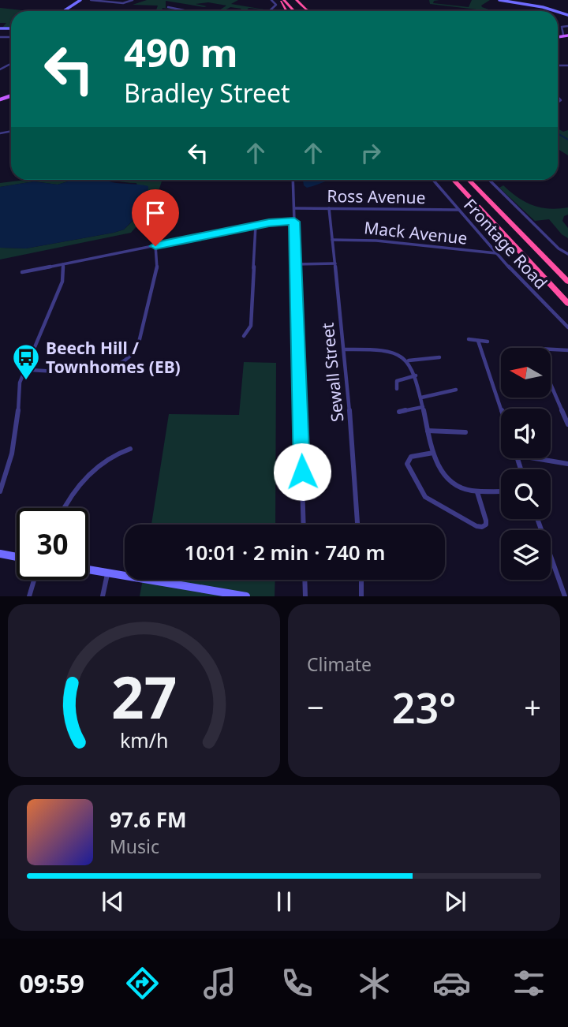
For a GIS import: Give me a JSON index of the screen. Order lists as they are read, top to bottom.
{
  "streets": {
    "street": [
      "Ross Avenue",
      "Mack Avenue",
      "Frontage Road",
      "Sewall Street"
    ]
  },
  "crossings": [
    ["Ross Avenue", "Frontage Road"],
    ["Ross Avenue", "Sewall Street"],
    ["Mack Avenue", "Frontage Road"],
    ["Mack Avenue", "Sewall Street"]
  ],
  "places": {
    "bus stop": ["Beech Hill / Townhomes (EB)"]
  },
  "north": "left",
  "page": {
    "turn": ["490 m", "Bradley Street"],
    "limit": "30",
    "trip": "10:01 · 2 min · 740 m",
    "tile": "Climate",
    "heat": ["−", "23°", "+"],
    "song": ["97.6 FM", "Music"],
    "tabs": "09:59",
    "gauge": ["27", "km/h"]
  }
}
